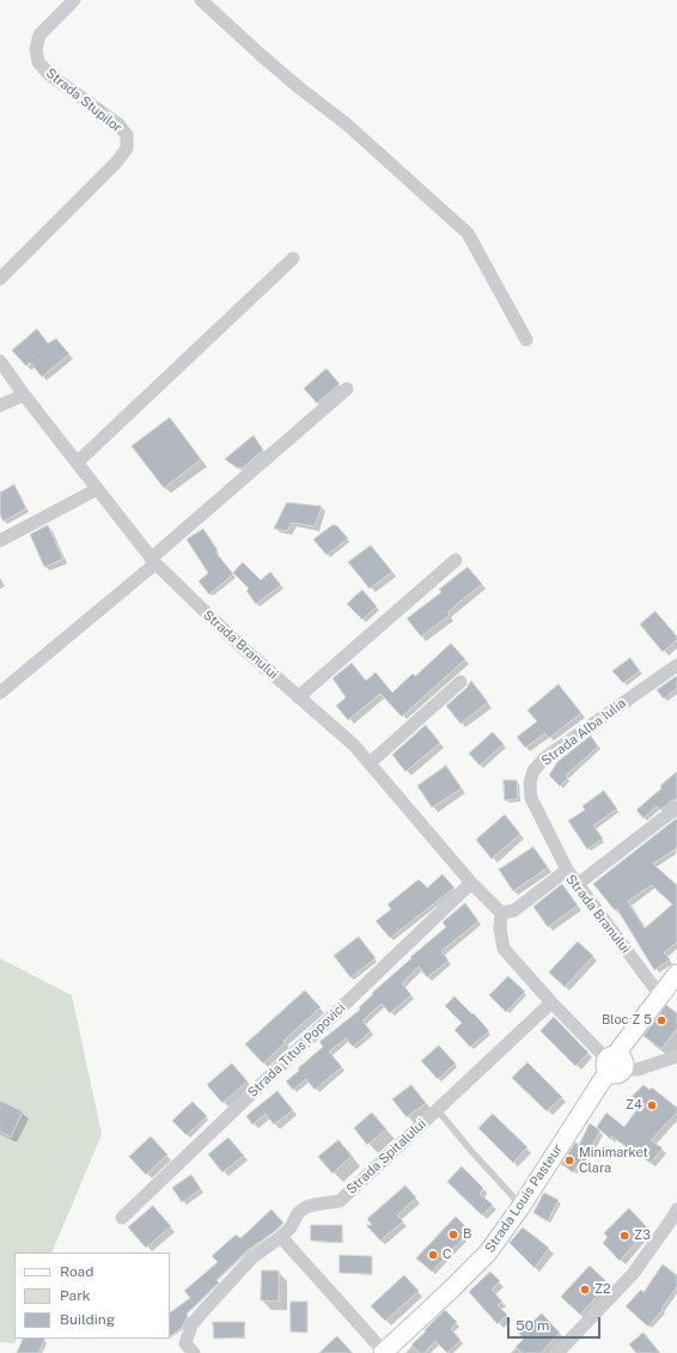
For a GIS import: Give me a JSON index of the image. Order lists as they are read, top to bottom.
{
  "streets": {
    "main road": ["Strada Louis Pasteur"],
    "street": [
      "Strada Stupilor",
      "Strada Branului",
      "Strada Alba Iulia",
      "Strada Titus Popovici",
      "Strada Spitalului"
    ]
  },
  "crossings": [
    ["Strada Branului", "Strada Alba Iulia"],
    ["Strada Branului", "Strada Titus Popovici"],
    ["Strada Branului", "Strada Louis Pasteur"]
  ],
  "places": [
    "Bloc Z 5",
    "Z4",
    "Minimarket Clara",
    "B",
    "Z3",
    "C",
    "Z2"
  ],
  "legend": ["Road", "Park", "Building"],
  "scale_bar": "50 m"
}
